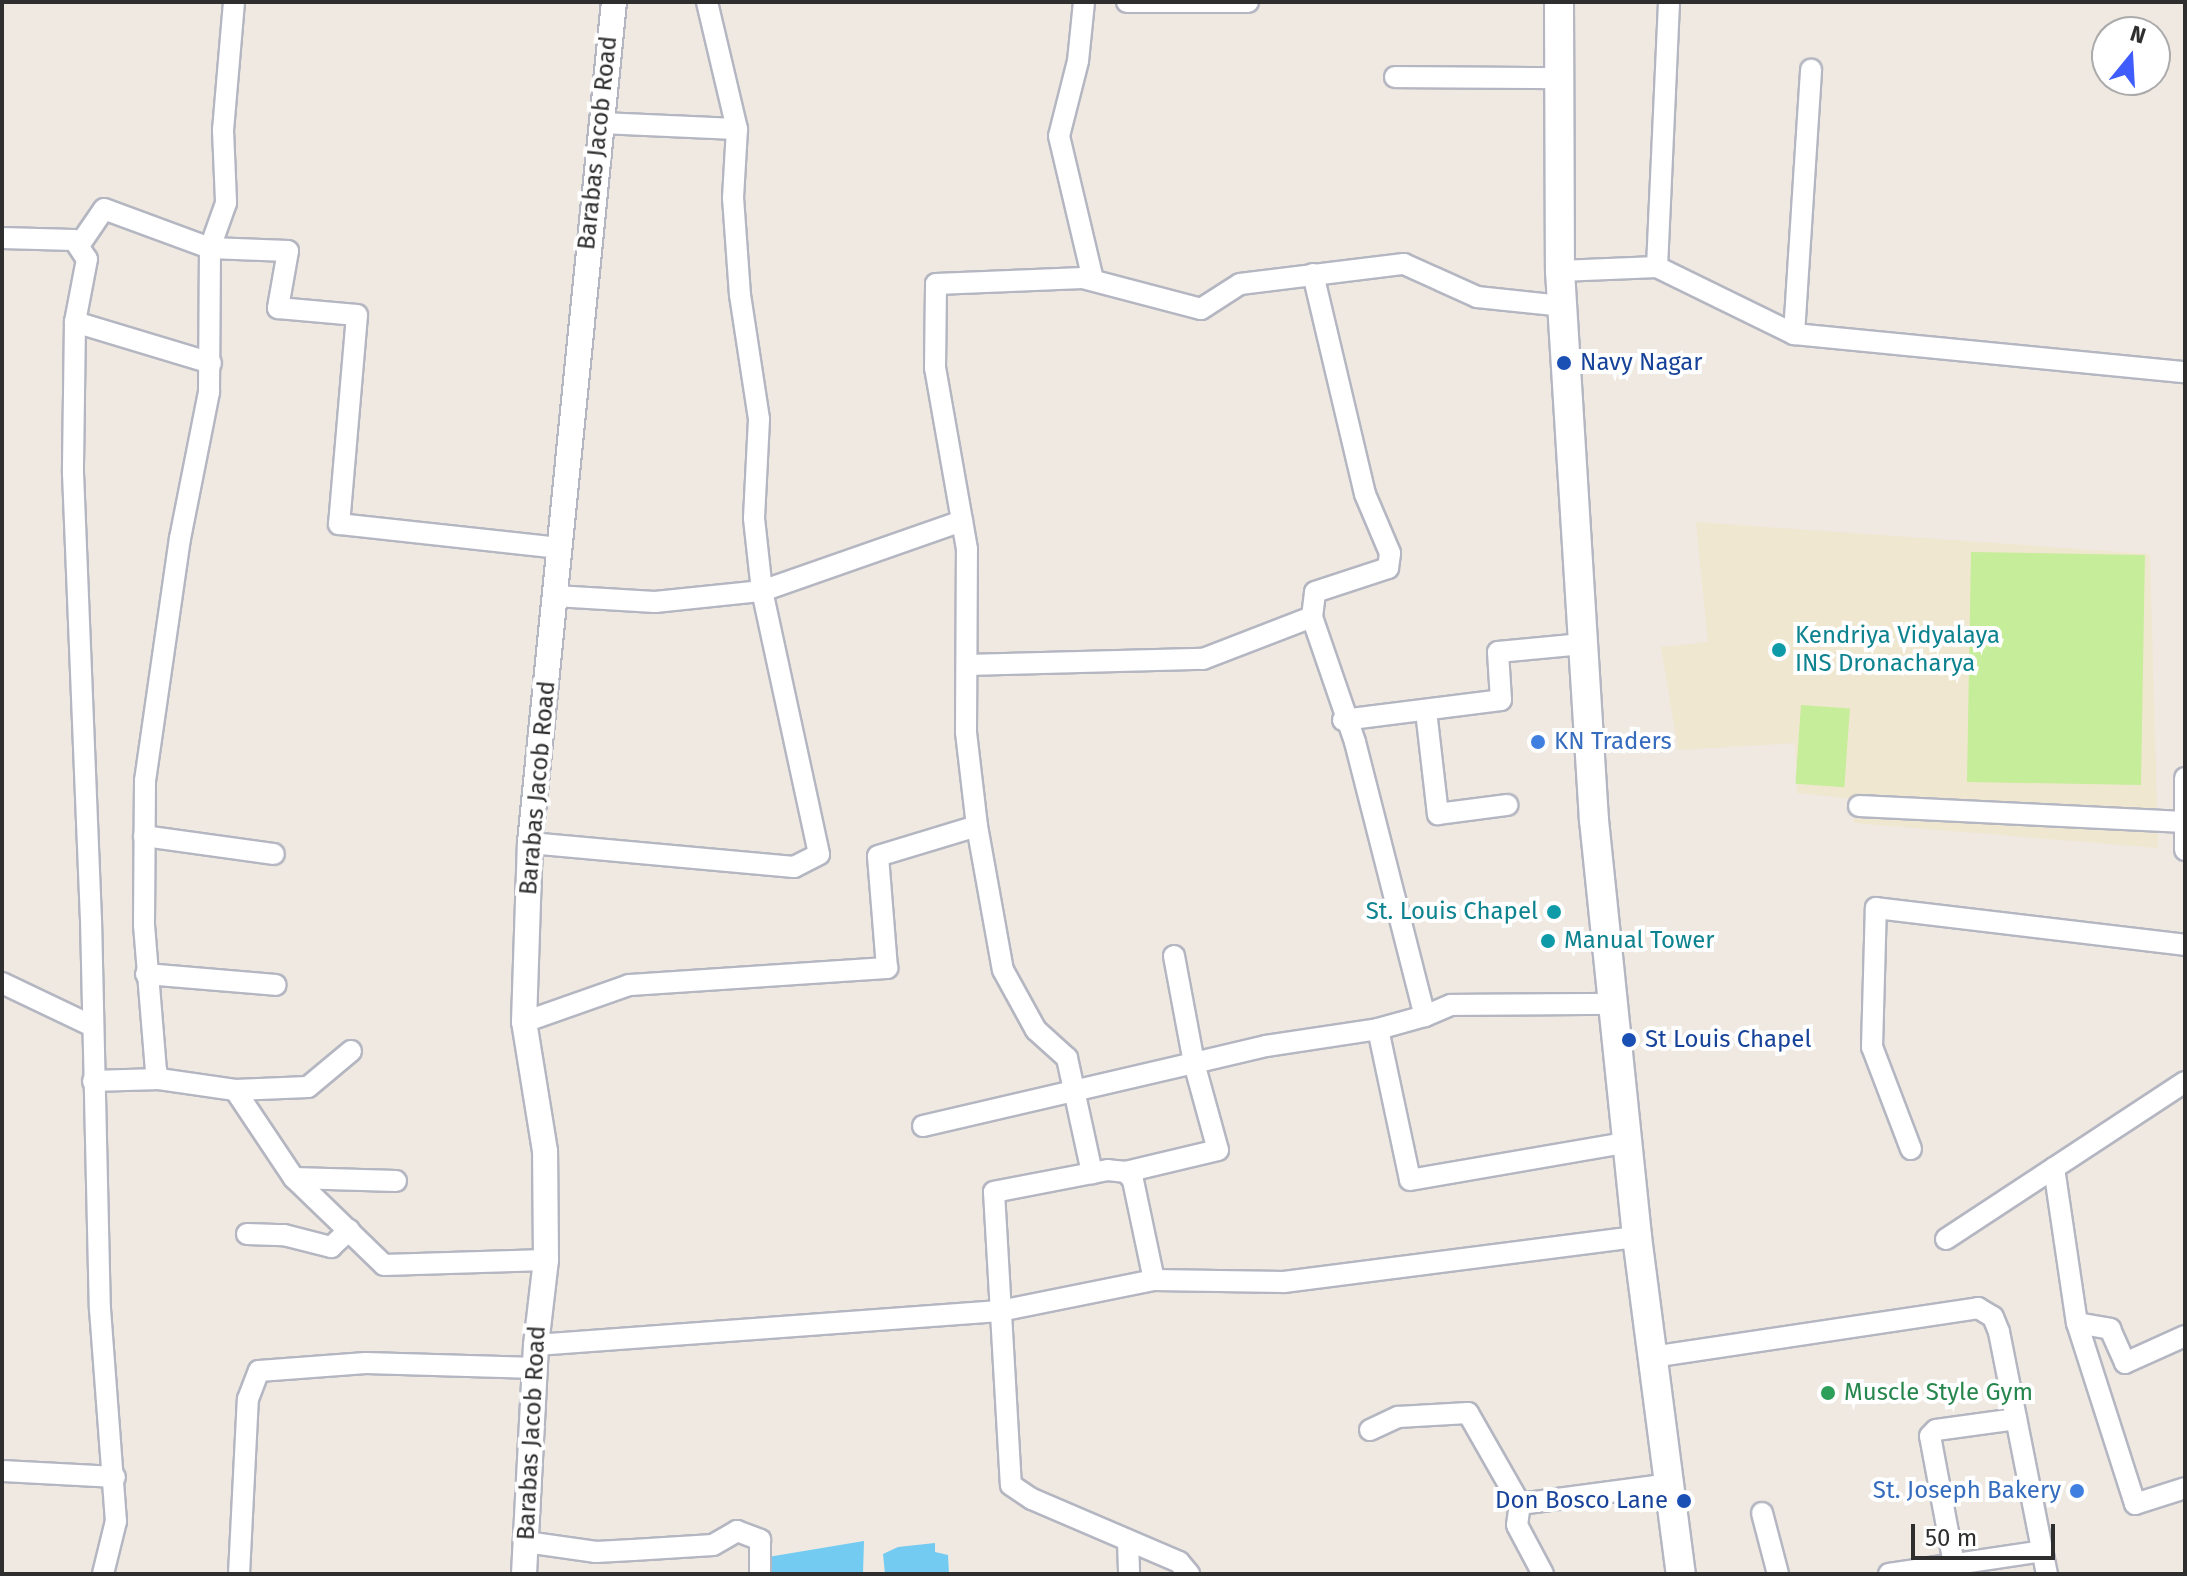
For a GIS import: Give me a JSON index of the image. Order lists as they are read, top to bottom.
{
  "streets": {
    "street": ["Barabas Jacob Road"]
  },
  "places": [
    "Navy Nagar",
    "Kendriya Vidyalaya INS Dronacharya",
    "KN Traders",
    "St. Louis Chapel",
    "Manual Tower",
    "St Louis Chapel",
    "Muscle Style Gym",
    "St. Joseph Bakery",
    "Don Bosco Lane"
  ],
  "scale_bar": "50 m",
  "north": "top"
}
